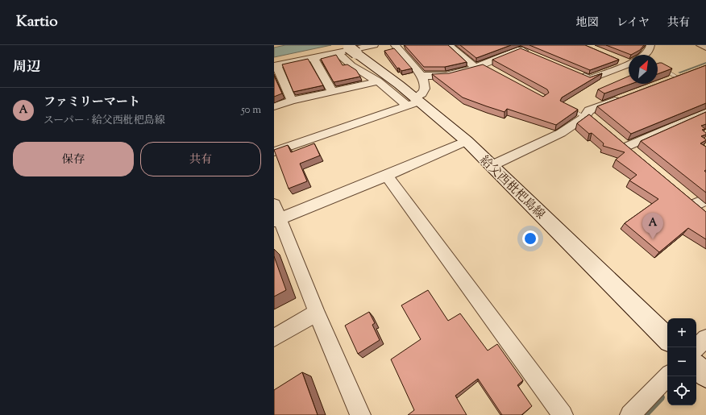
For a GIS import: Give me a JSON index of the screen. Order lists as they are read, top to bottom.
{
  "streets": {
    "main road": ["給父西枇杷島線"]
  },
  "north": "top right",
  "page": {
    "header": "Kartio",
    "nav": ["地図", "レイヤ", "共有"],
    "heading": "周辺",
    "list": [
      {
        "mark": "A",
        "name": "ファミリーマート",
        "note": "スーパー · 給父西枇杷島線",
        "value": "50 m"
      }
    ],
    "buttons": ["保存", "共有"],
    "pins": "A",
    "map_buttons": ["+", "−"]
  }
}
